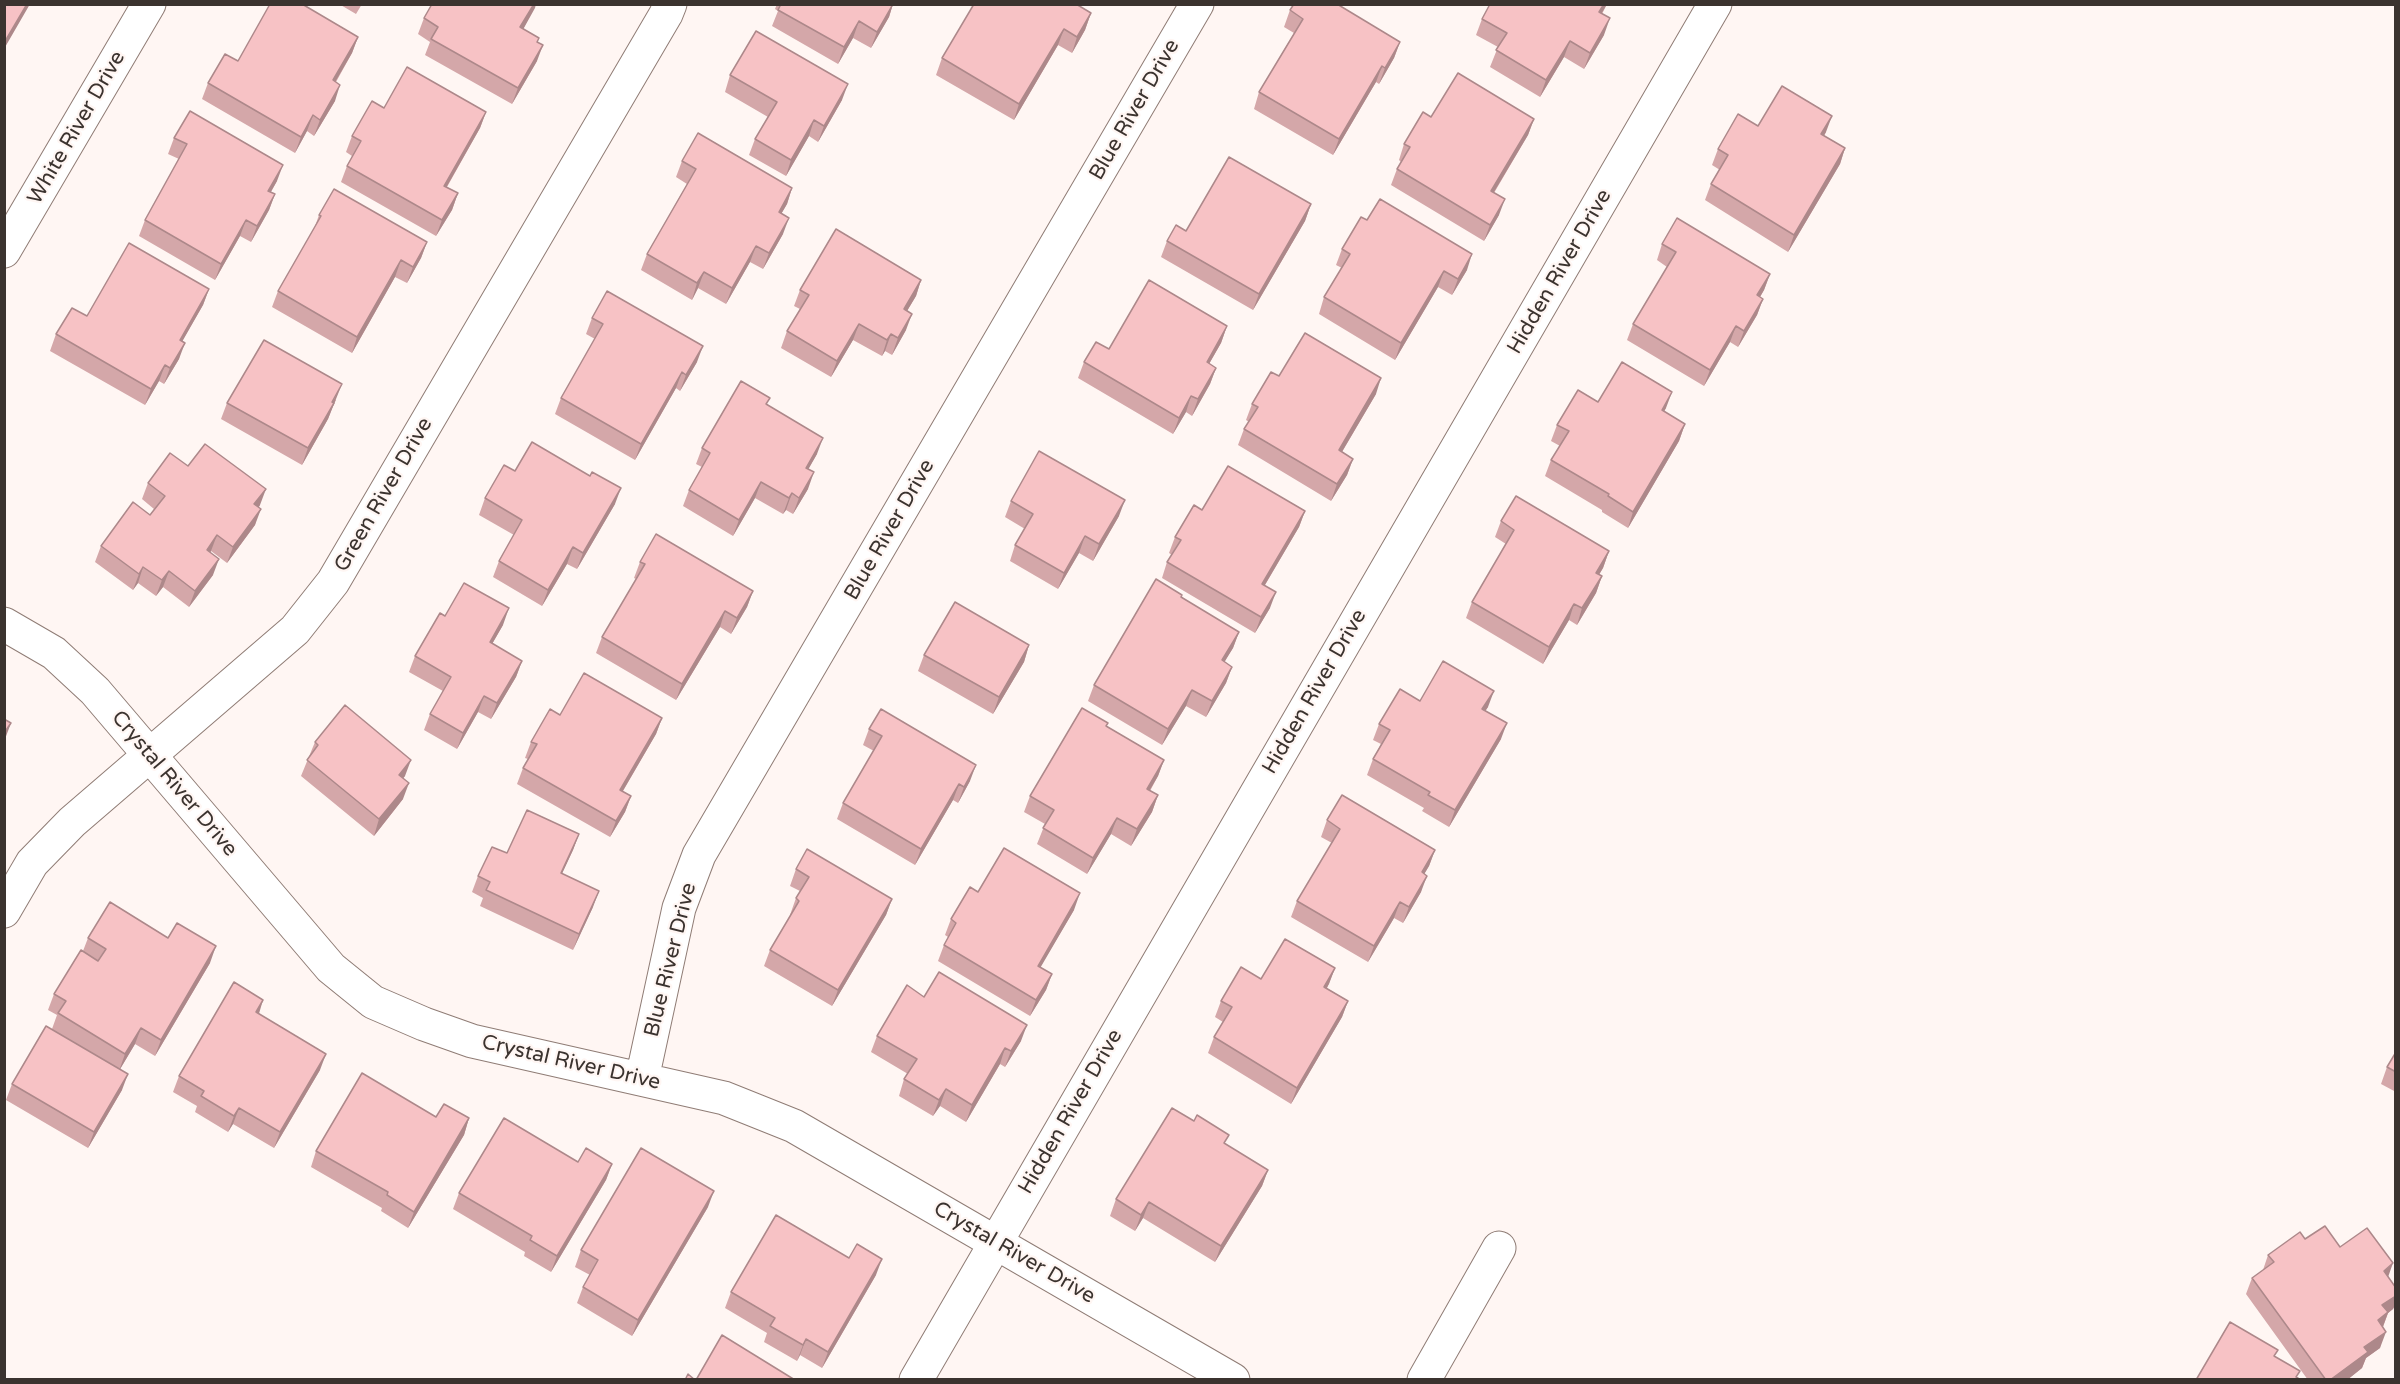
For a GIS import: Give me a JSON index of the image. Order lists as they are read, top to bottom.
{
  "streets": {
    "street": [
      "Blue River Drive",
      "White River Drive",
      "Hidden River Drive",
      "Green River Drive",
      "Crystal River Drive"
    ]
  },
  "crossings": [
    ["Blue River Drive", "Crystal River Drive"],
    ["Hidden River Drive", "Crystal River Drive"],
    ["Green River Drive", "Crystal River Drive"]
  ]
}
